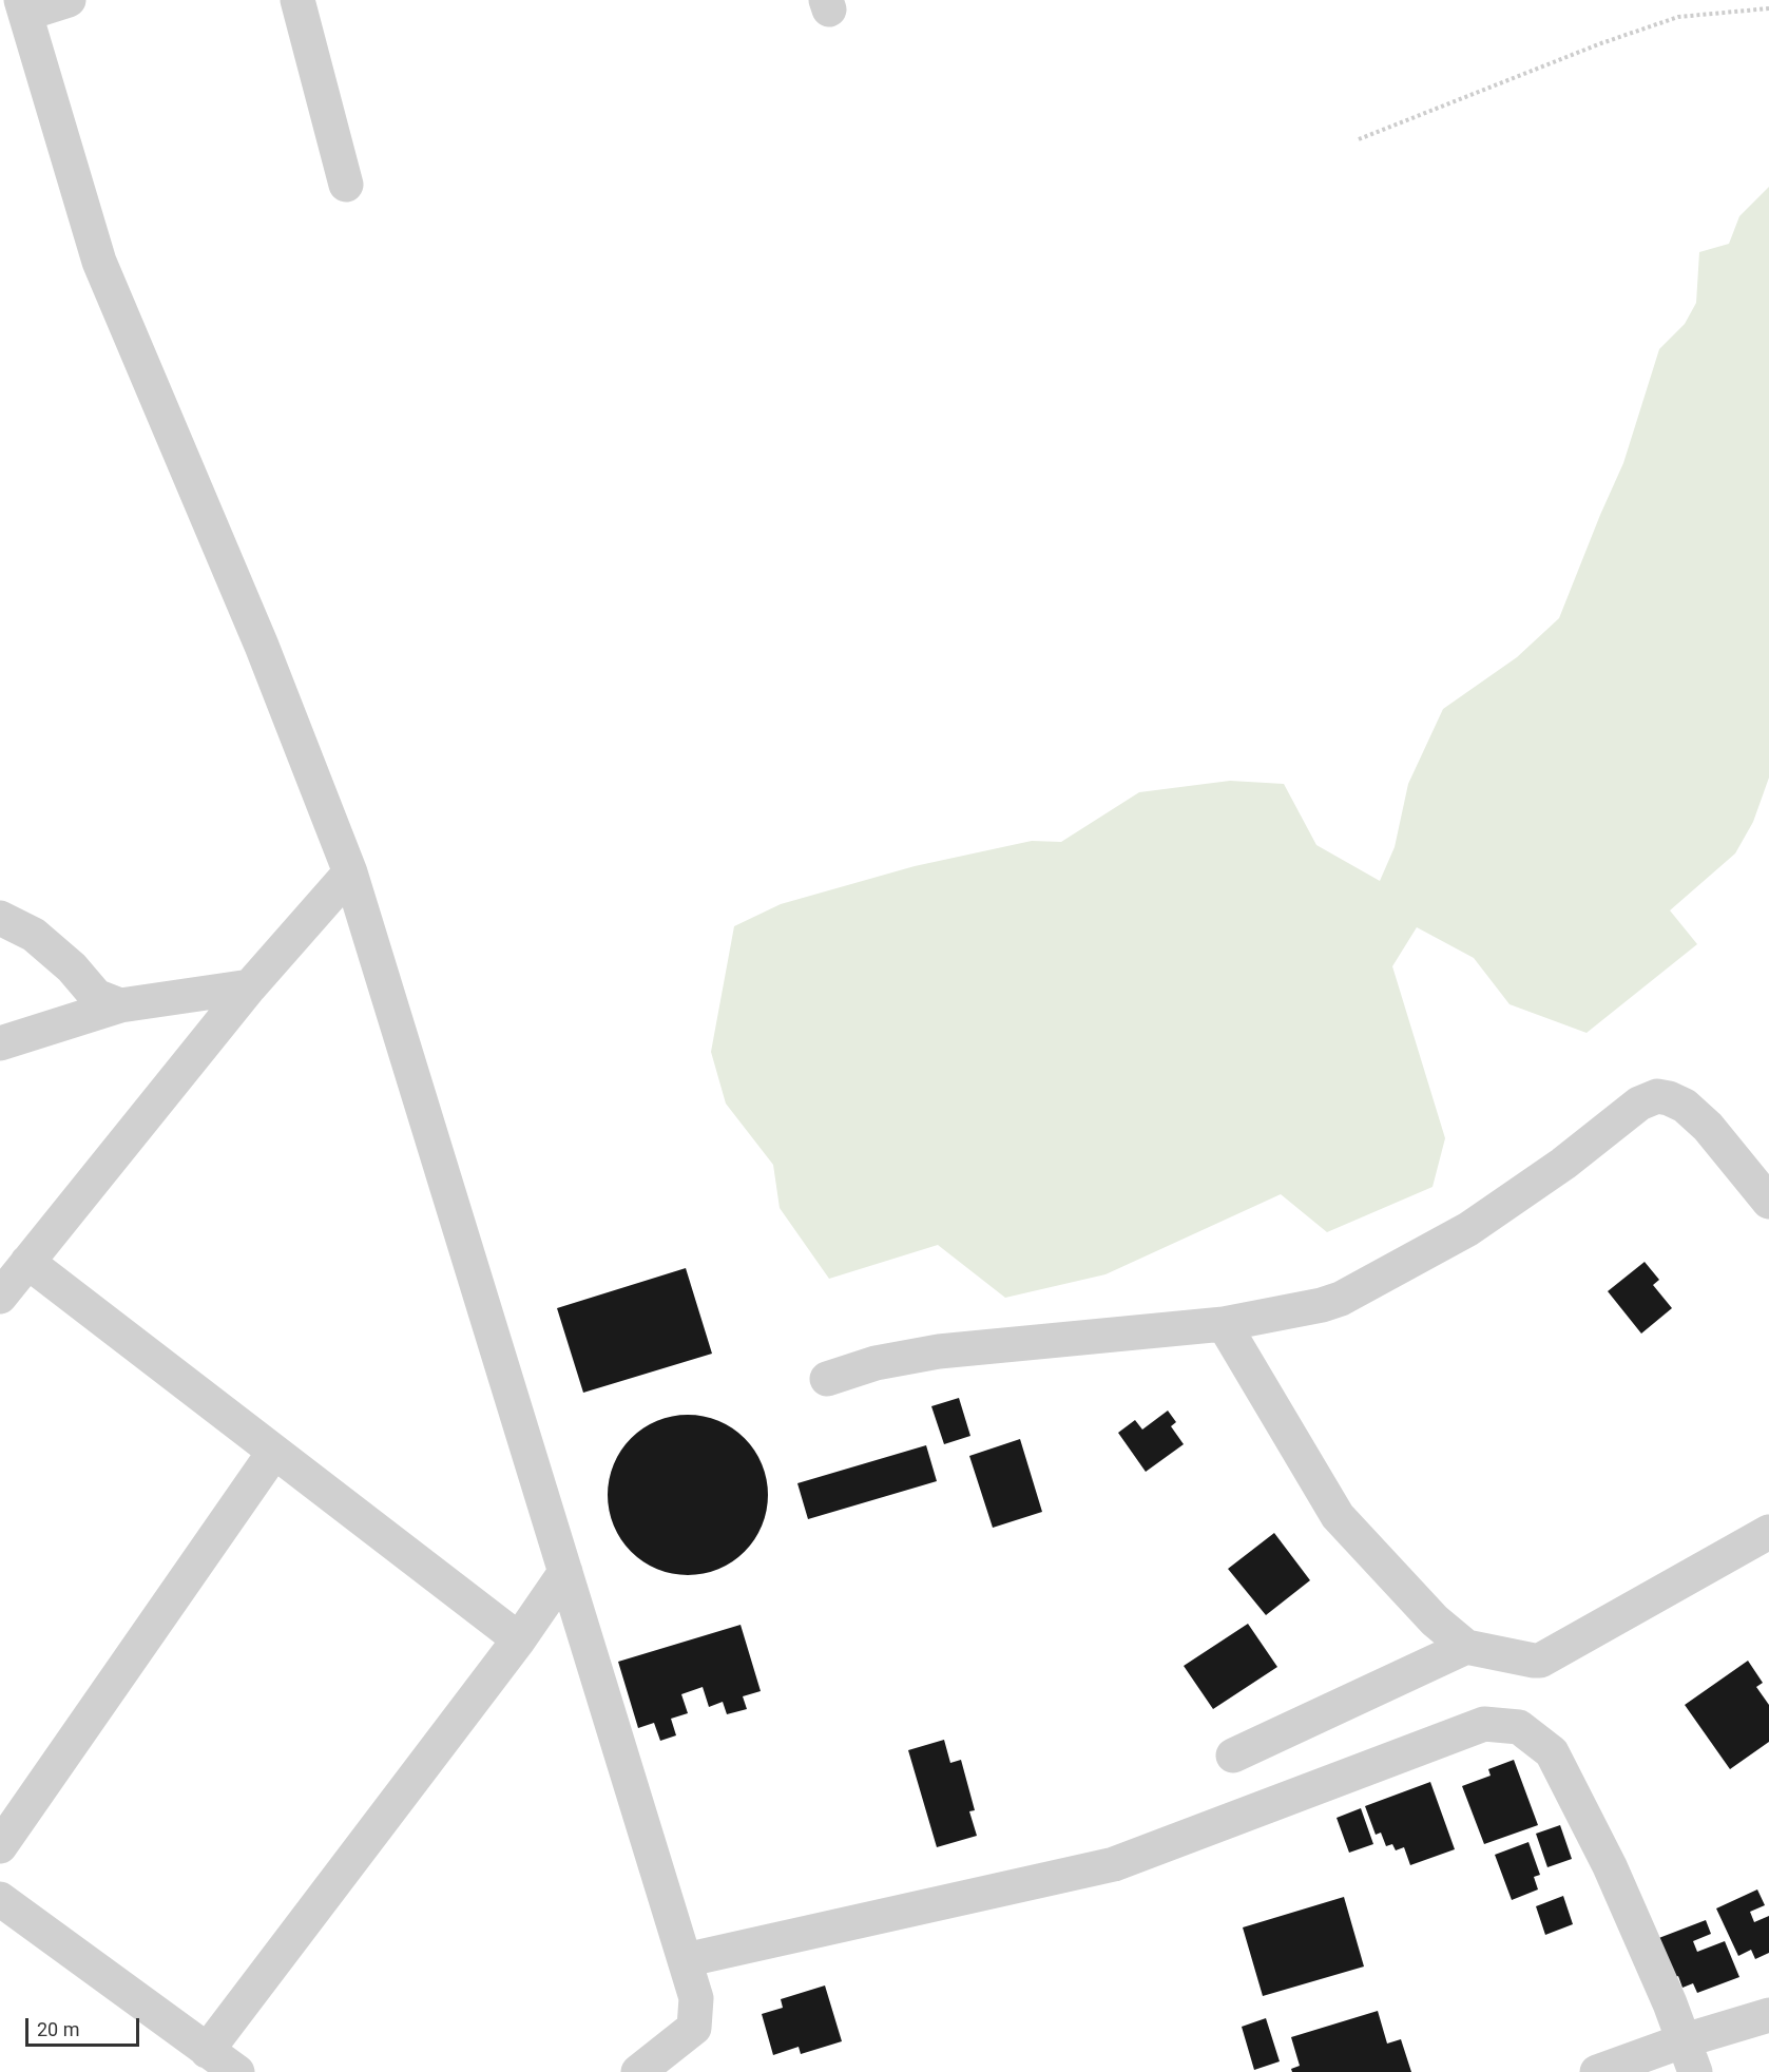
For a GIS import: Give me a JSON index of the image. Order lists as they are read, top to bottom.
{
  "scale_bar": "20 m"
}
